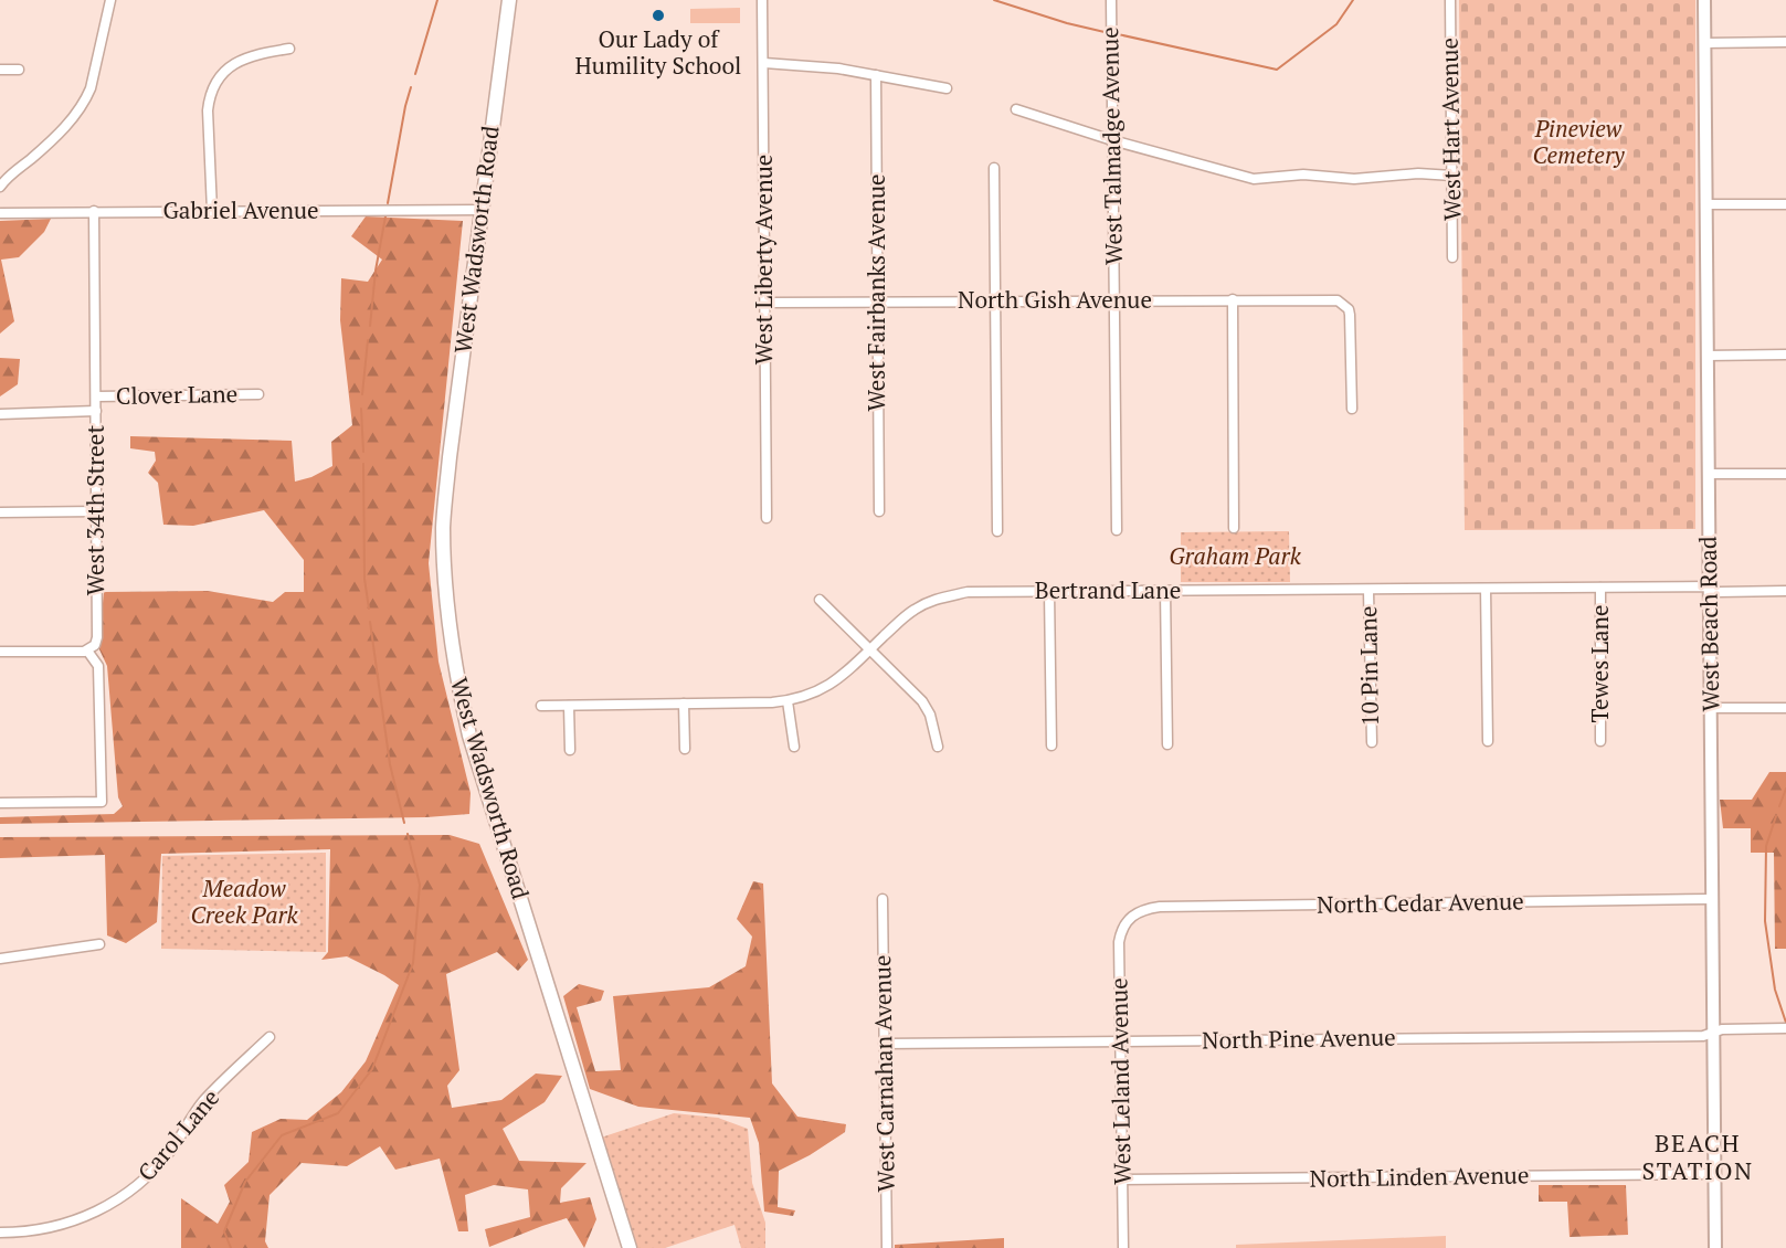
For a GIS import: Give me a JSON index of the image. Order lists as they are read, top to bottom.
{
  "streets": {
    "main road": ["West Wadsworth Road"],
    "street": [
      "West Hart Avenue",
      "West Talmadge Avenue",
      "Gabriel Avenue",
      "West Liberty Avenue",
      "West Fairbanks Avenue",
      "North Gish Avenue",
      "Clover Lane",
      "West 34th Street",
      "Bertrand Lane",
      "West Beach Road",
      "Tewes Lane",
      "10 Pin Lane",
      "North Cedar Avenue",
      "North Pine Avenue",
      "West Carnahan Avenue",
      "West Leland Avenue",
      "Carol Lane",
      "North Linden Avenue"
    ]
  },
  "crossings": [
    ["West Talmadge Avenue", "North Gish Avenue"],
    ["Gabriel Avenue", "West Wadsworth Road"],
    ["Gabriel Avenue", "West 34th Street"],
    ["West Liberty Avenue", "North Gish Avenue"],
    ["West Fairbanks Avenue", "North Gish Avenue"],
    ["Clover Lane", "West 34th Street"],
    ["Bertrand Lane", "West Beach Road"],
    ["Bertrand Lane", "Tewes Lane"],
    ["Bertrand Lane", "10 Pin Lane"],
    ["West Beach Road", "North Cedar Avenue"],
    ["West Beach Road", "North Pine Avenue"],
    ["West Beach Road", "North Linden Avenue"],
    ["North Cedar Avenue", "West Leland Avenue"],
    ["North Pine Avenue", "West Carnahan Avenue"],
    ["North Pine Avenue", "West Leland Avenue"],
    ["West Leland Avenue", "North Linden Avenue"]
  ],
  "districts": ["BEACH STATION"],
  "parks": ["Pineview Cemetery", "Graham Park", "Meadow Creek Park"],
  "places": ["Our Lady of Humility School"]
}
